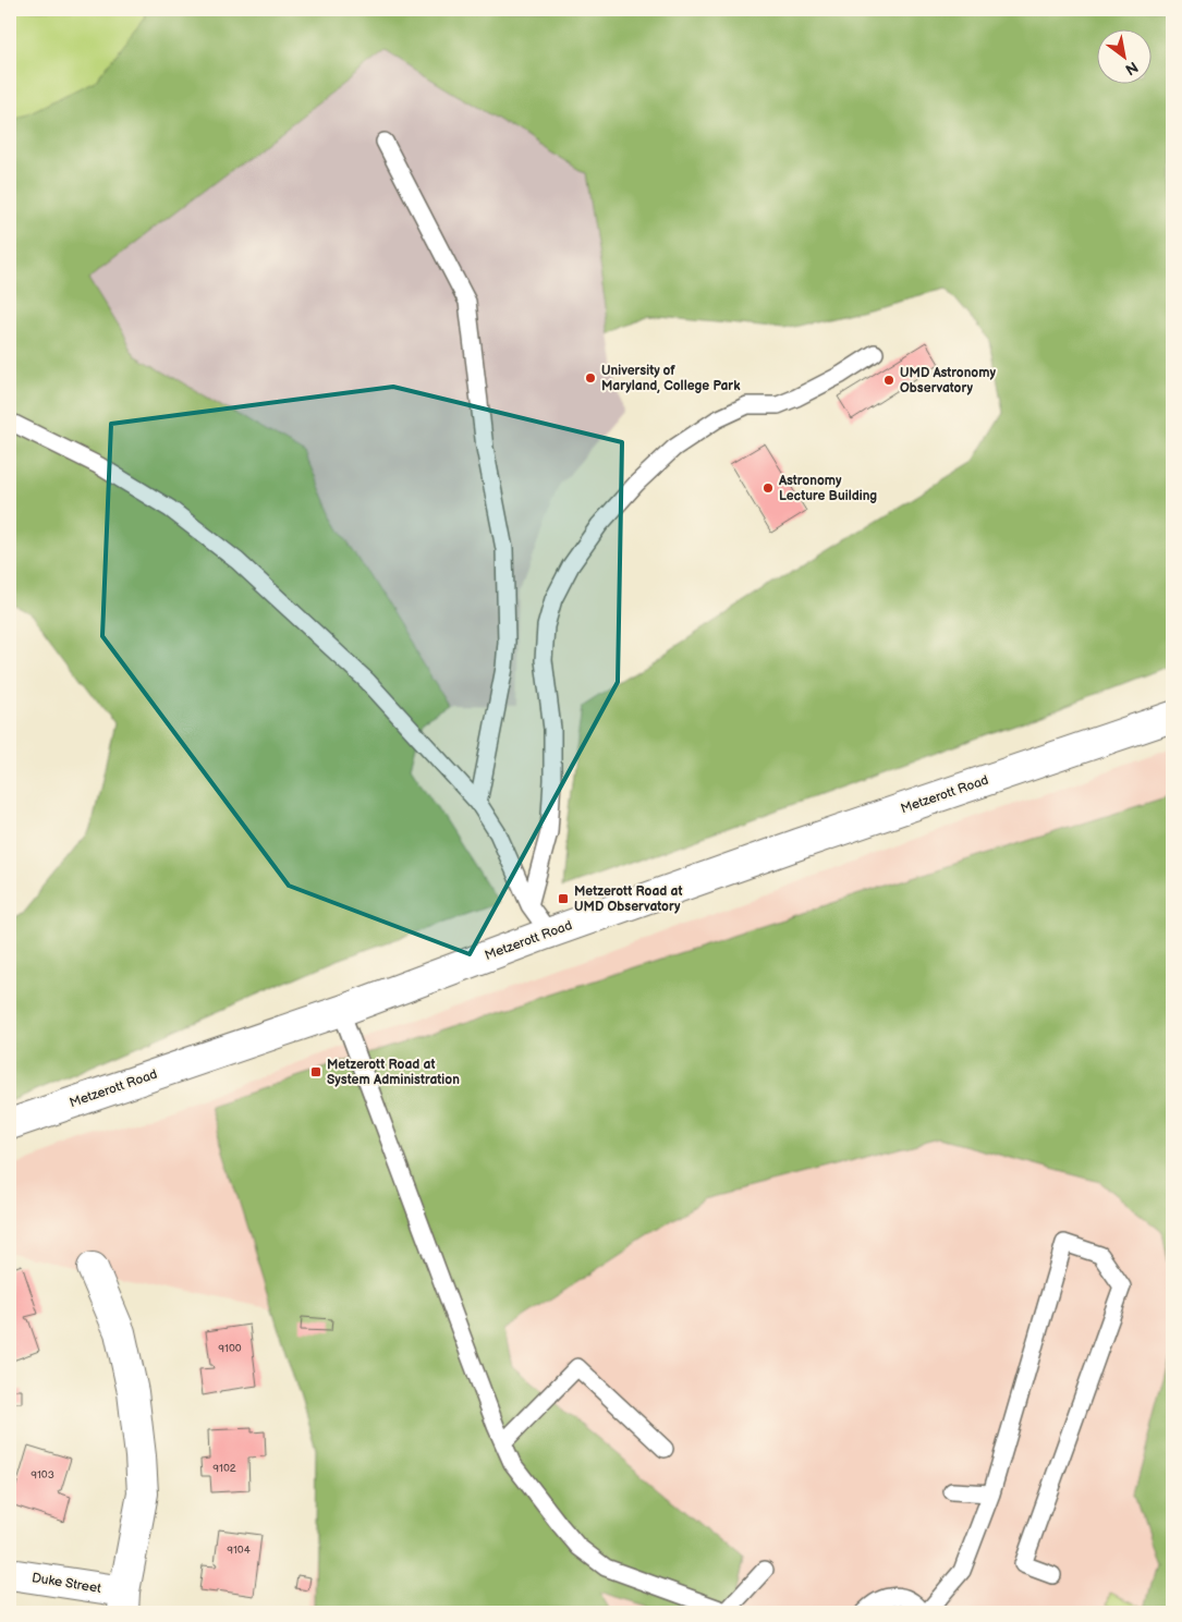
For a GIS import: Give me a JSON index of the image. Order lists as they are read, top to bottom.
{
  "streets": {
    "street": ["Metzerott Road", "Duke Street"]
  },
  "places": {
    "other": ["University of Maryland, College Park", "UMD Astronomy Observatory", "Astronomy Lecture Building"],
    "transit": ["Metzerott Road at UMD Observatory", "Metzerott Road at System Administration"]
  },
  "house_numbers": [
    "9100",
    "9102",
    "9103",
    "9104"
  ],
  "north": "bottom right"
}
